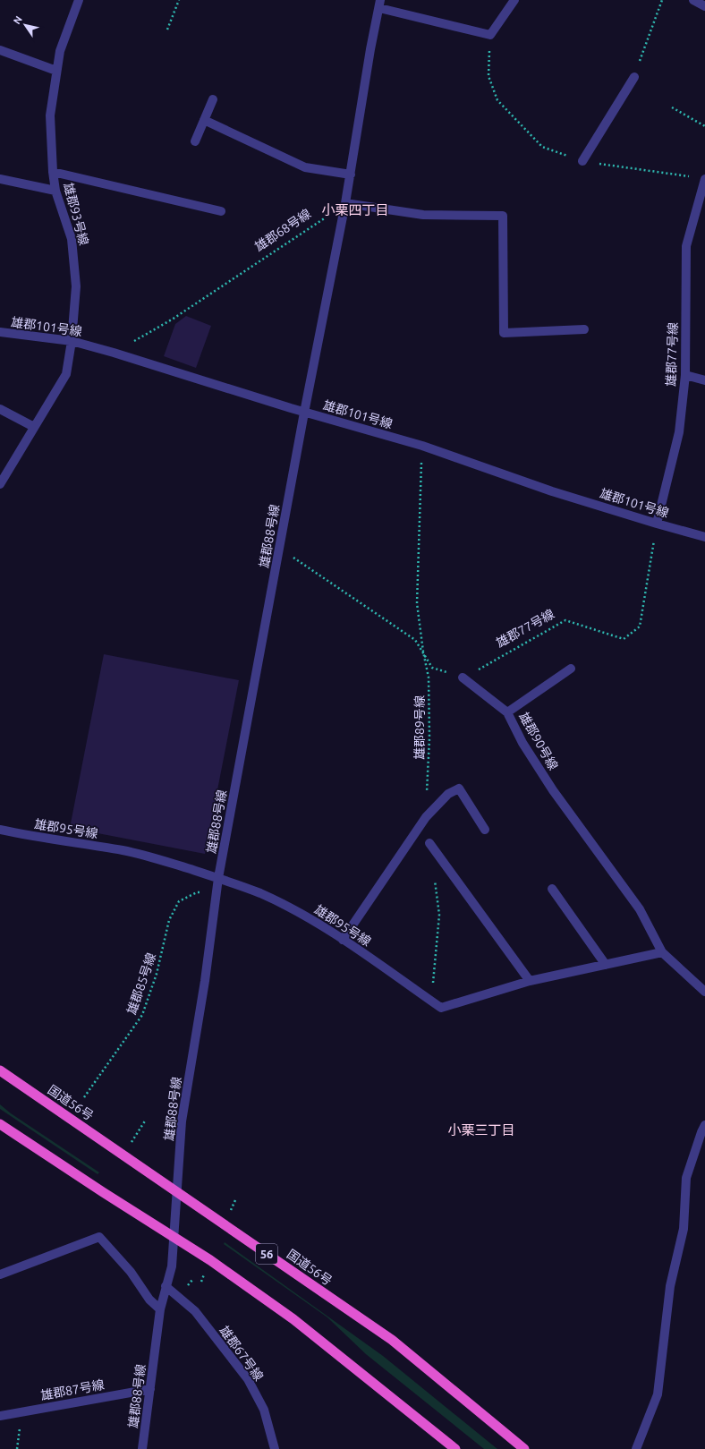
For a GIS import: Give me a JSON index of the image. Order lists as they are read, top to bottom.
{
  "streets": {
    "highway": ["国道56号", "56"],
    "street": [
      "雄郡93号線",
      "雄郡101号線",
      "雄郡77号線",
      "雄郡88号線",
      "雄郡90号線",
      "雄郡95号線",
      "雄郡67号線",
      "雄郡87号線"
    ],
    "path": ["雄郡68号線", "雄郡89号線", "雄郡85号線"]
  },
  "crossings": [
    ["雄郡93号線", "雄郡101号線"],
    ["雄郡68号線", "雄郡101号線"],
    ["雄郡68号線", "雄郡88号線"],
    ["雄郡101号線", "雄郡77号線"],
    ["雄郡101号線", "雄郡88号線"],
    ["雄郡101号線", "雄郡89号線"],
    ["雄郡77号線", "雄郡90号線"],
    ["雄郡88号線", "雄郡95号線"],
    ["雄郡88号線", "雄郡85号線"],
    ["雄郡88号線", "国道56号"],
    ["雄郡88号線", "雄郡67号線"],
    ["雄郡88号線", "雄郡87号線"]
  ],
  "districts": ["小栗四丁目", "小栗三丁目"],
  "north": "top left"
}
